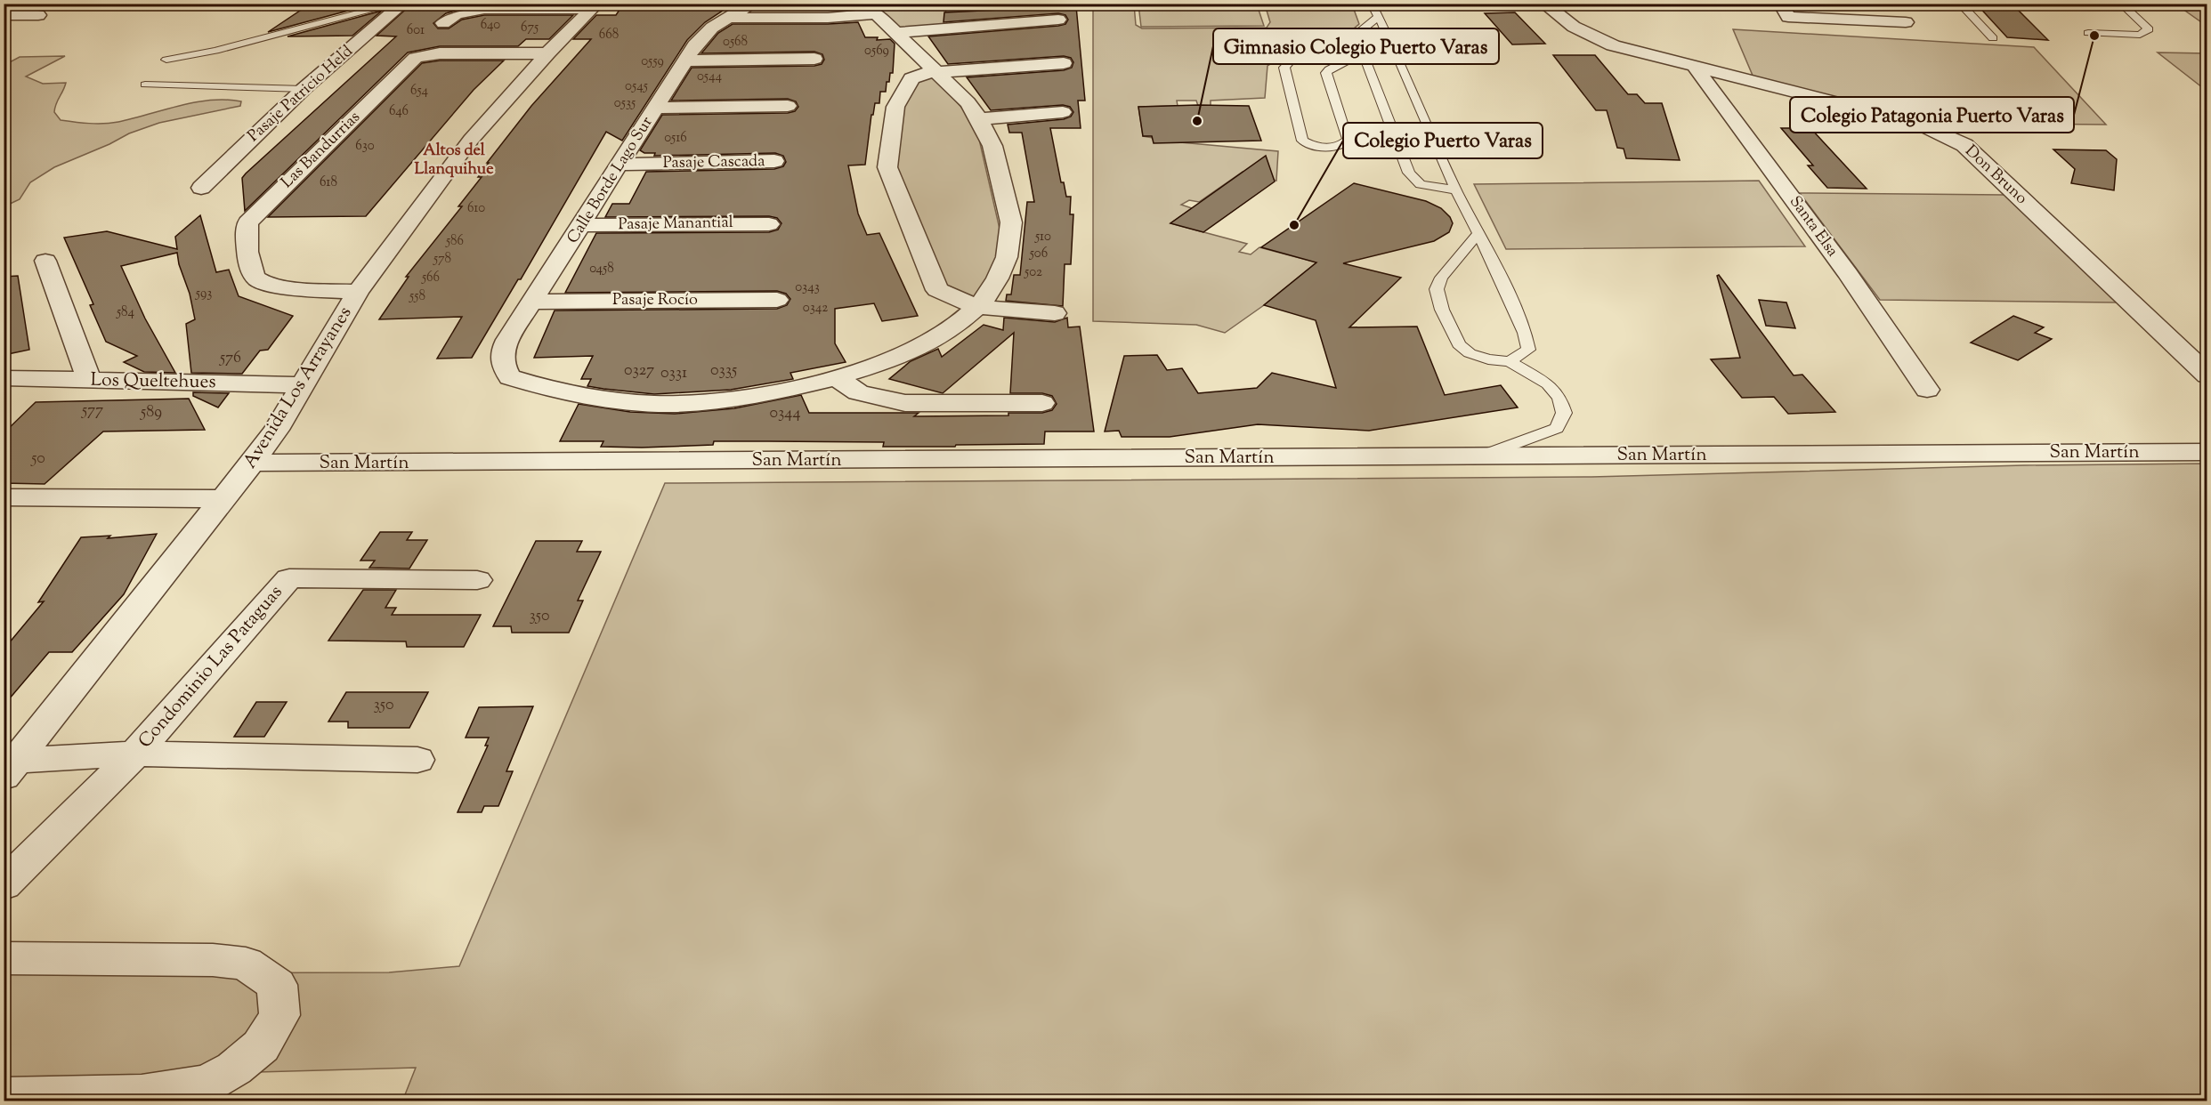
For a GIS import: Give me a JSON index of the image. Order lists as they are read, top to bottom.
{
  "streets": {
    "street": [
      "Pasaje Patricio Held",
      "Las Bandurrias",
      "Pasaje Cascada",
      "Don Bruno",
      "Calle Borde Lago Sur",
      "Pasaje Manantial",
      "Santa Elsa",
      "Pasaje Rocío",
      "Los Queltehues",
      "Avenida Los Arrayanes",
      "San Martín",
      "Condominio Las Pataguas"
    ]
  },
  "crossings": [
    ["Las Bandurrias", "Avenida Los Arrayanes"],
    ["Pasaje Cascada", "Calle Borde Lago Sur"],
    ["Don Bruno", "Santa Elsa"],
    ["Calle Borde Lago Sur", "Pasaje Manantial"],
    ["Calle Borde Lago Sur", "Pasaje Rocío"],
    ["Los Queltehues", "Avenida Los Arrayanes"],
    ["Avenida Los Arrayanes", "San Martín"],
    ["Avenida Los Arrayanes", "Condominio Las Pataguas"]
  ],
  "districts": ["Altos del Llanquihue"],
  "places": ["Colegio Patagonia Puerto Varas", "Gimnasio Colegio Puerto Varas", "Colegio Puerto Varas"],
  "house_numbers": [
    "640",
    "675",
    "601",
    "668",
    "0568",
    "0569",
    "0559",
    "0544",
    "0545",
    "654",
    "0535",
    "646",
    "0516",
    "630",
    "618",
    "610",
    "510",
    "586",
    "506",
    "578",
    "0458",
    "502",
    "566",
    "0343",
    "593",
    "558",
    "0342",
    "584",
    "576",
    "0327",
    "0335",
    "0331",
    "577",
    "589",
    "0344",
    "50",
    "350",
    "350"
  ]
}
